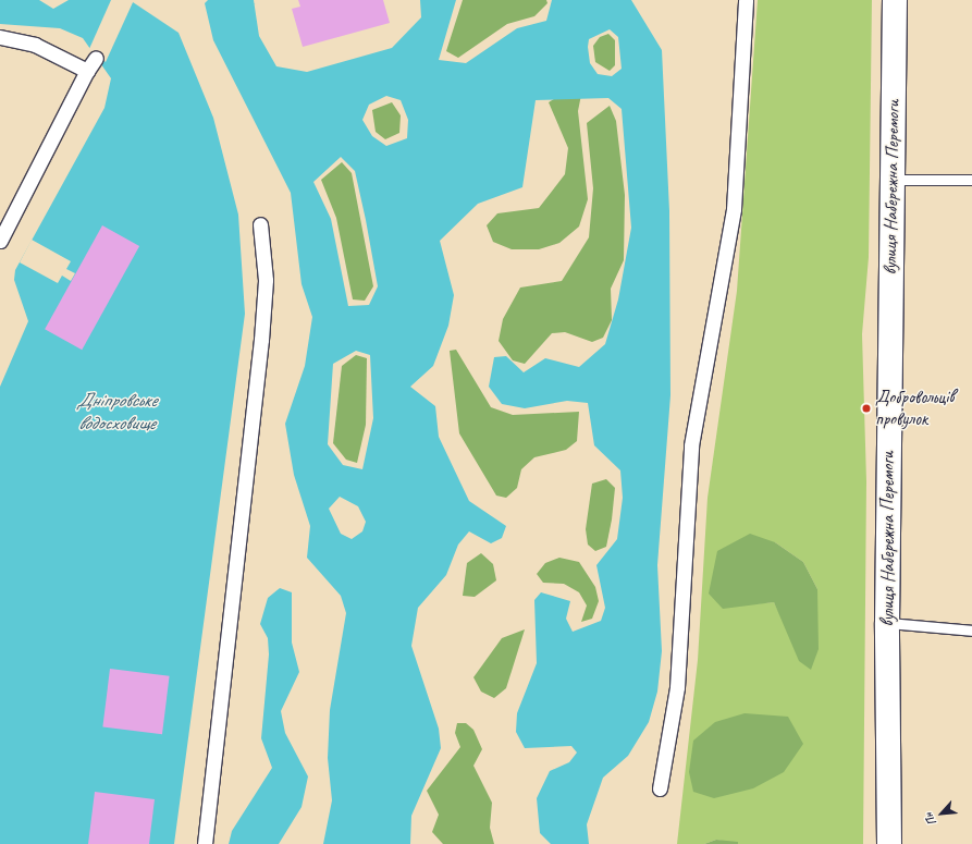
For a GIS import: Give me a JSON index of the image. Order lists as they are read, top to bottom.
{
  "streets": {
    "main road": ["вулиця Набережна Перемоги"]
  },
  "water": ["Дніпровське водосховище"],
  "places": ["Добровольців провулок"],
  "north": "bottom left"
}
